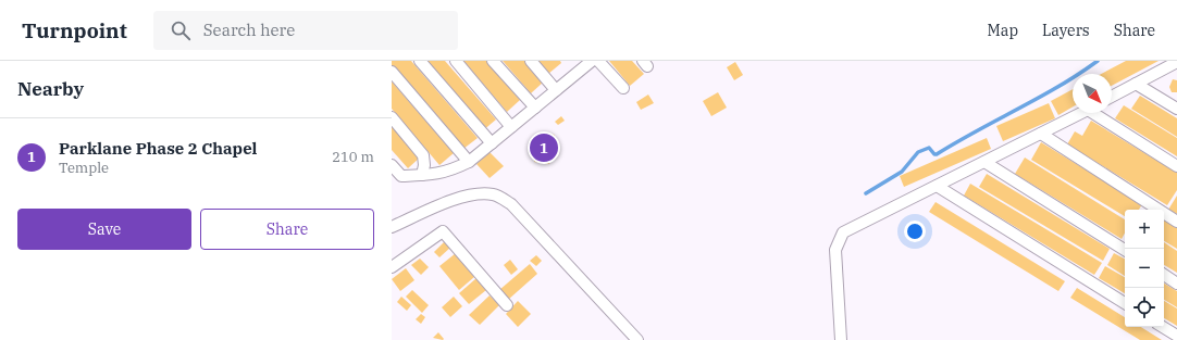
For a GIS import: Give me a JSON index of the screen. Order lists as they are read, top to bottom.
{
  "north": "bottom right",
  "page": {
    "header": "Turnpoint",
    "search": "Search here",
    "nav": ["Map", "Layers", "Share"],
    "heading": "Nearby",
    "list": [
      {
        "mark": "1",
        "name": "Parklane Phase 2 Chapel",
        "note": "Temple",
        "value": "210 m"
      }
    ],
    "pins": "1",
    "buttons": ["Save", "Share"],
    "map_buttons": ["+", "−"]
  }
}
